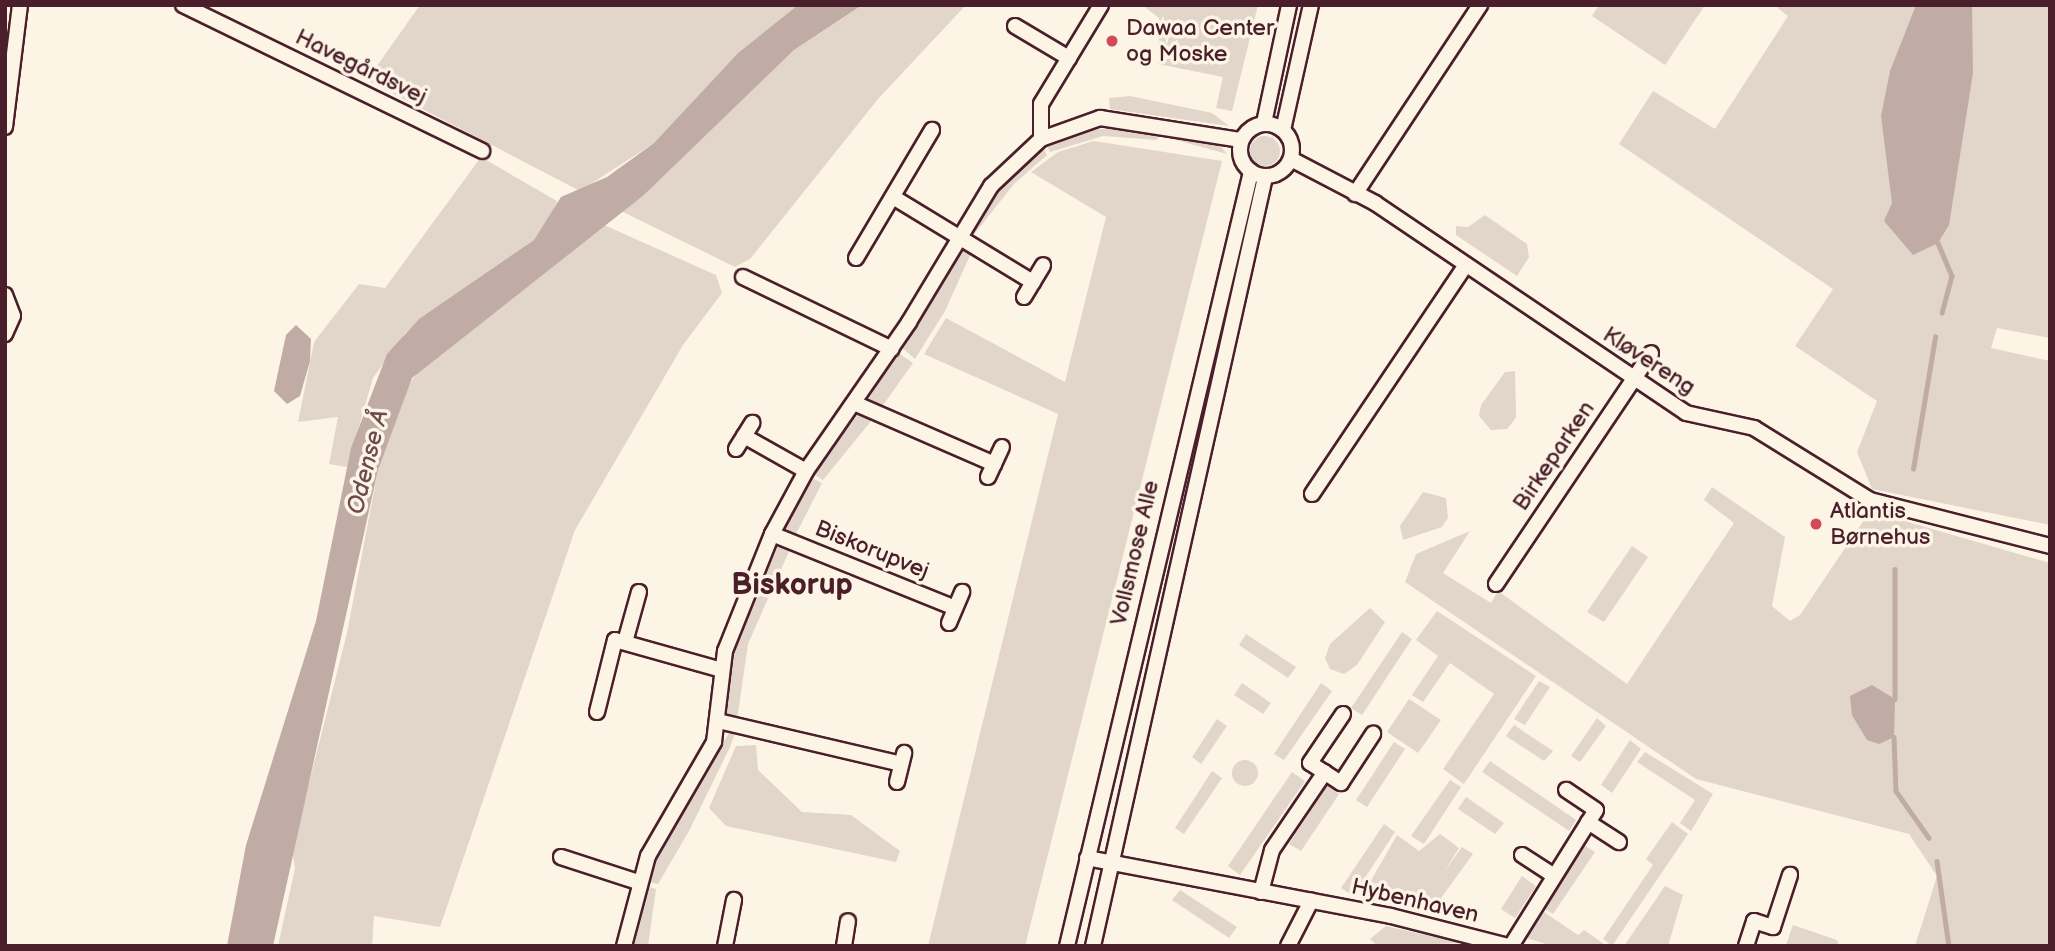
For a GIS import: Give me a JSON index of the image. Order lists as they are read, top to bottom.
{
  "streets": {
    "street": [
      "Havegårdsvej",
      "Kløvereng",
      "Birkeparken",
      "Biskorupvej",
      "Vollsmose Alle",
      "Hybenhaven"
    ]
  },
  "crossings": [
    ["Kløvereng", "Birkeparken"],
    ["Kløvereng", "Vollsmose Alle"],
    ["Vollsmose Alle", "Hybenhaven"]
  ],
  "districts": ["Biskorup"],
  "water": ["Odense Å"],
  "places": ["Dawaa Center og Moske", "Atlantis Børnehus"]
}
